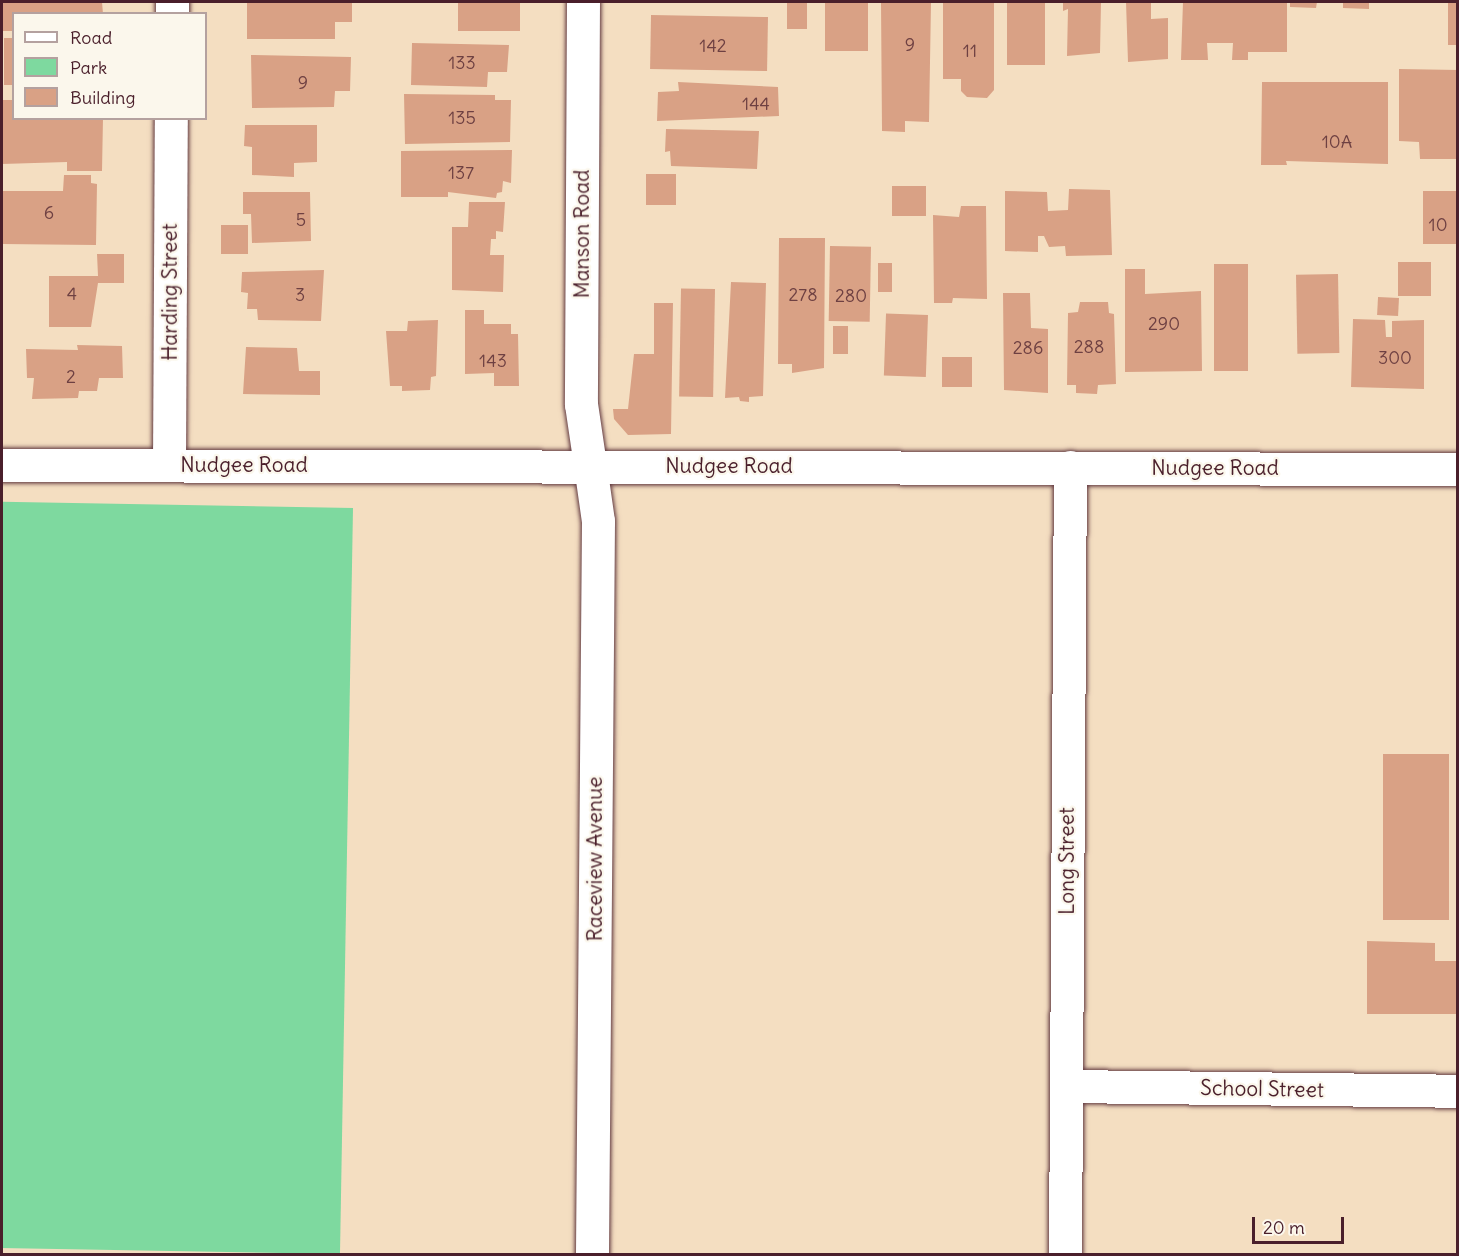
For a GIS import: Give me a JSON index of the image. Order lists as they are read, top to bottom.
{
  "streets": {
    "street": [
      "Manson Road",
      "Harding Street",
      "Nudgee Road",
      "Raceview Avenue",
      "Long Street",
      "School Street"
    ]
  },
  "crossings": [
    ["Manson Road", "Nudgee Road"],
    ["Manson Road", "Raceview Avenue"],
    ["Harding Street", "Nudgee Road"],
    ["Nudgee Road", "Raceview Avenue"],
    ["Nudgee Road", "Long Street"],
    ["Long Street", "School Street"]
  ],
  "house_numbers": [
    "9",
    "142",
    "11",
    "133",
    "9",
    "144",
    "135",
    "10A",
    "137",
    "6",
    "5",
    "10",
    "4",
    "3",
    "278",
    "280",
    "290",
    "288",
    "286",
    "300",
    "143",
    "2"
  ],
  "legend": ["Road", "Park", "Building"],
  "scale_bar": "20 m"
}
